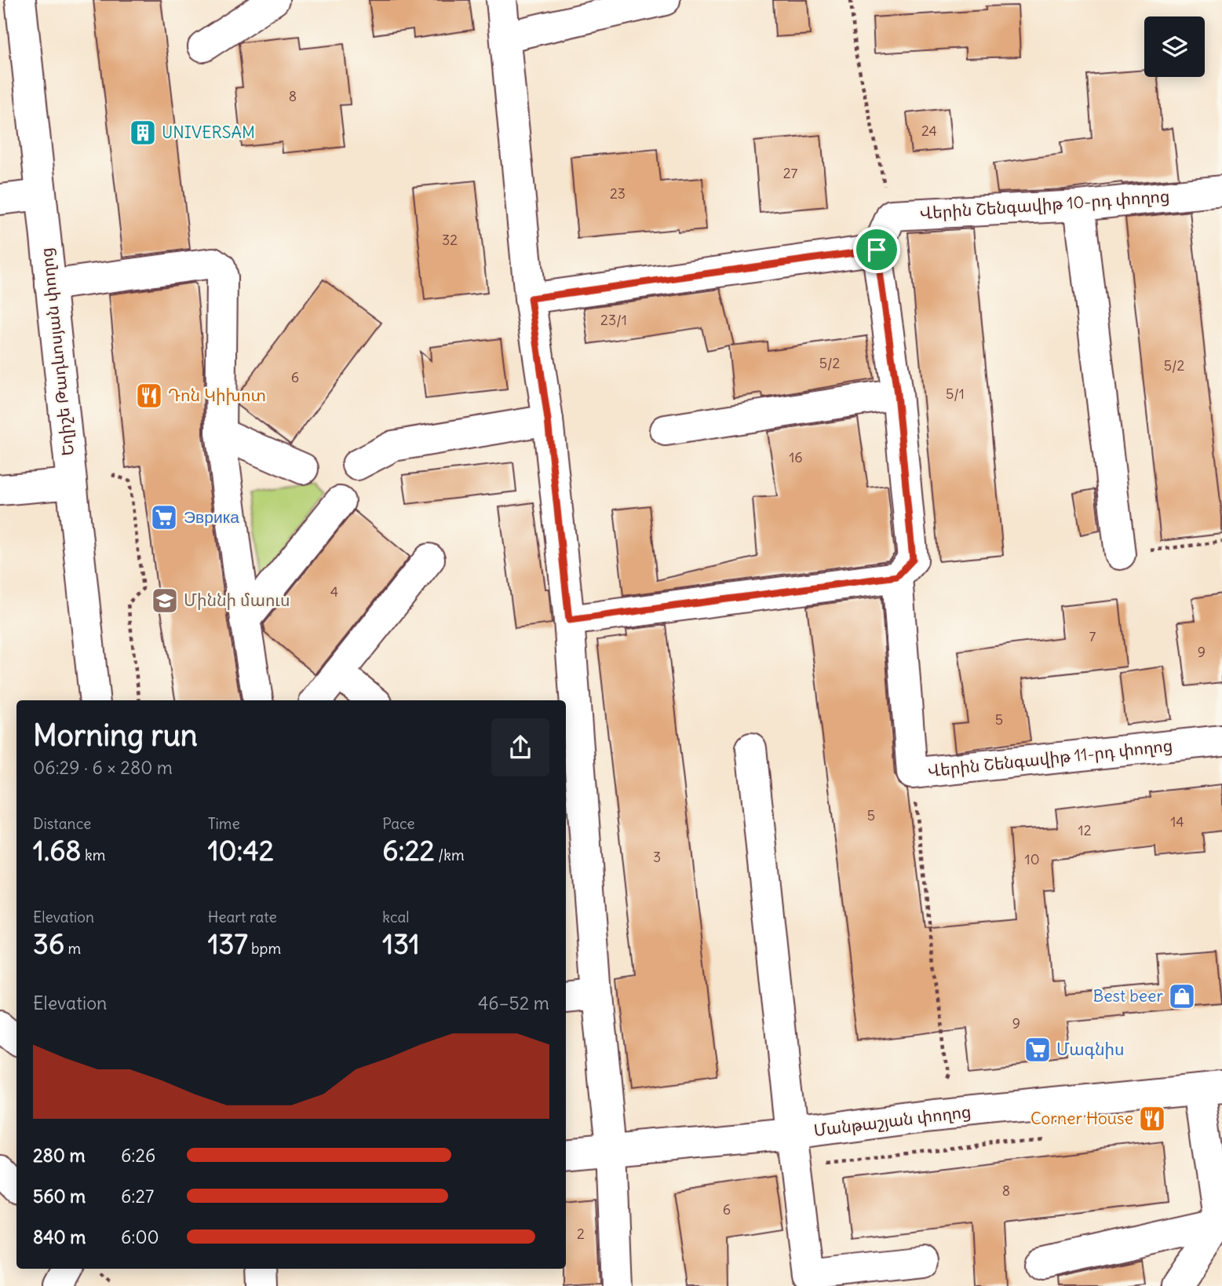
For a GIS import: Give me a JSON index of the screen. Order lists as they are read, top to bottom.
{
  "streets": {
    "street": [
      "Վերին Շենգավիթ 10-րդ փողոց",
      "Եղիշե Թադևոսյան փողոց",
      "Վերին Շենգավիթ 11-րդ փողոց",
      "Մանթաշյան փողոց"
    ]
  },
  "places": {
    "building": ["UNIVERSAM"],
    "restaurant": ["Դոն Կիխոտ", "Corner House"],
    "supermarket": ["Эврика", "Մագնիս"],
    "school or university": ["Միննի մաուս"],
    "shop": ["Best beer"]
  },
  "house_numbers": [
    "8",
    "24",
    "27",
    "23",
    "32",
    "23/1",
    "5/2",
    "5/2",
    "6",
    "5/1",
    "16",
    "4",
    "7",
    "9",
    "5",
    "5",
    "14",
    "12",
    "3",
    "10",
    "9",
    "8",
    "6",
    "2"
  ],
  "page": {
    "heading": ["Morning run", "06:29 · 6 × 280 m"],
    "stats": [
      ["Distance", "1.68 km"],
      ["Time", "10:42"],
      ["Pace", "6:22 /km"],
      ["Elevation", "36 m"],
      ["Heart rate", "137 bpm"],
      ["kcal", "131"]
    ],
    "chart": ["Elevation", "46–52 m"],
    "list": [
      {
        "name": "280 m",
        "note": "6:26"
      },
      {
        "name": "560 m",
        "note": "6:27"
      },
      {
        "name": "840 m",
        "note": "6:00"
      }
    ]
  }
}
